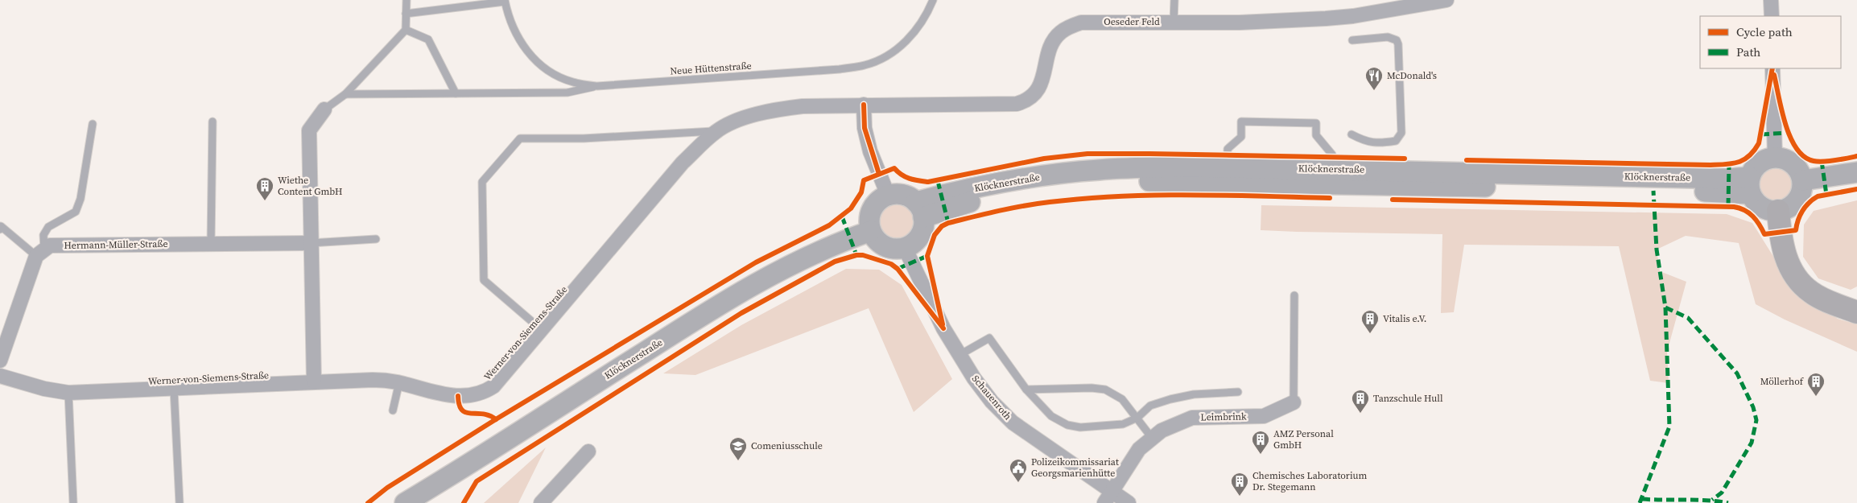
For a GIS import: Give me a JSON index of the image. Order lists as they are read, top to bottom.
{
  "streets": {
    "main road": ["Klöcknerstraße"],
    "street": [
      "Oeseder Feld",
      "Hermann-Müller-Straße",
      "Werner-von-Siemens-Straße",
      "Schauenroth",
      "Leimbrink"
    ],
    "lane": ["Neue Hüttenstraße"]
  },
  "crossings": [
    ["Oeseder Feld", "Werner-von-Siemens-Straße"],
    ["Klöcknerstraße", "Schauenroth"],
    ["Schauenroth", "Leimbrink"]
  ],
  "places": {
    "restaurant": ["McDonald's"],
    "building": [
      "Wiethe Content GmbH",
      "Vitalis e.V.",
      "Möllerhof",
      "Tanzschule Hull",
      "AMZ Personal GmbH",
      "Chemisches Laboratorium Dr. Stegemann"
    ],
    "school or university": ["Comeniusschule"],
    "public building": ["Polizeikommissariat Georgsmarienhütte"]
  },
  "legend": ["Cycle path", "Path"]
}
